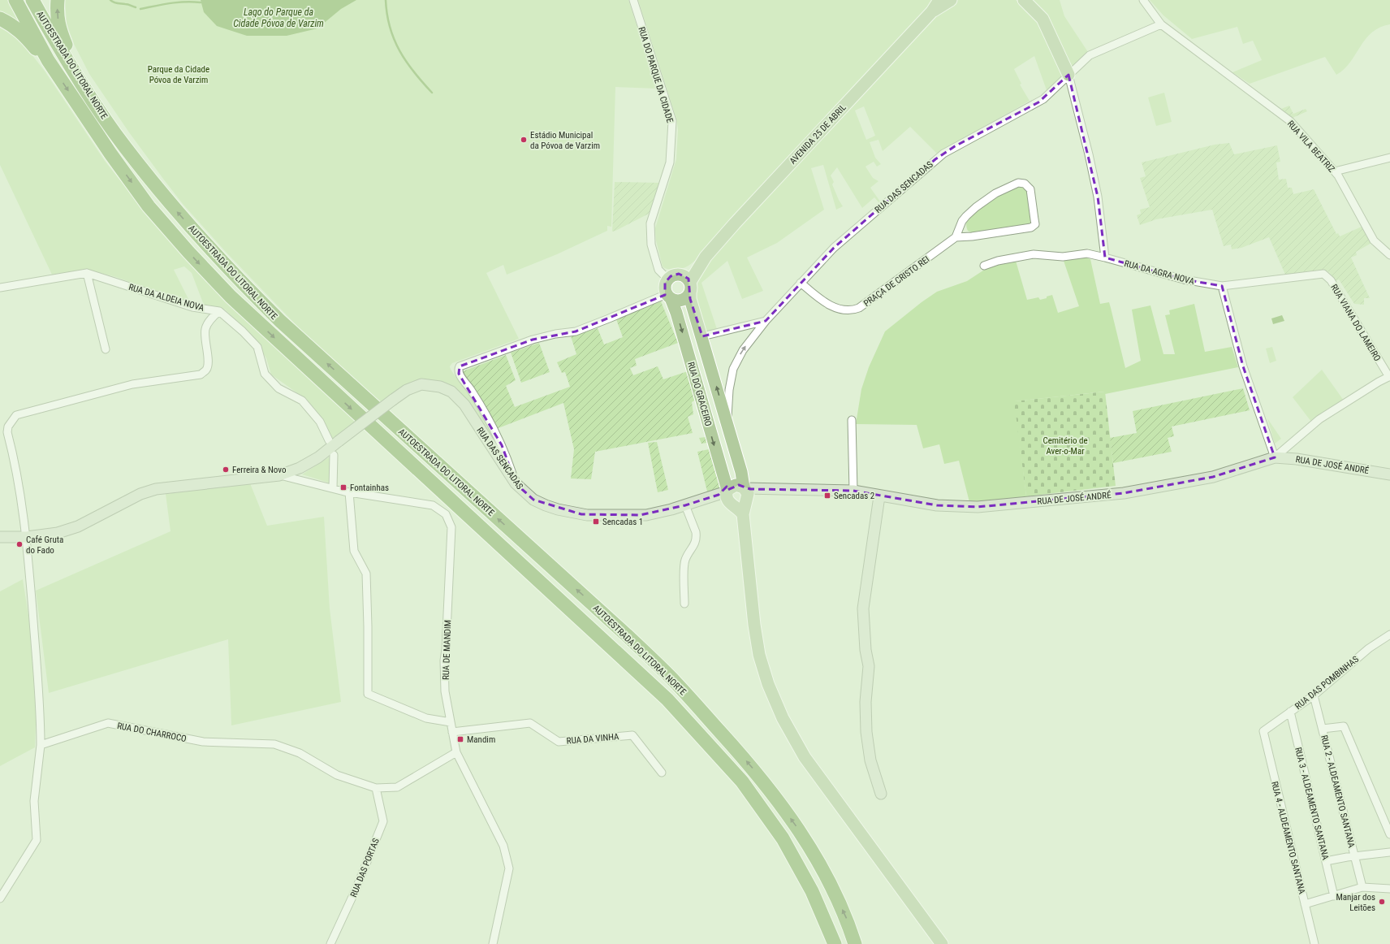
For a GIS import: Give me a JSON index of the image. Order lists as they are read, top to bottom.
{
  "streets": {
    "highway": ["AUTOESTRADA DO LITORAL NORTE"],
    "main road": ["AVENIDA 25 DE ABRIL", "RUA DO GRACEIRO"],
    "street": [
      "RUA DO PARQUE DA CIDADE",
      "RUA VILA BEATRIZ",
      "RUA DAS SENCADAS",
      "RUA DA AGRA NOVA",
      "PRAÇA DE CRISTO REI",
      "RUA DA ALDEIA NOVA",
      "RUA VIANA DO LAMEIRO",
      "RUA DE JOSÉ ANDRÉ",
      "RUA DE MANDIM",
      "RUA DAS POMBINHAS",
      "RUA DO CHARROCO",
      "RUA DA VINHA",
      "RUA 2 - ALDEAMENTO SANTANA",
      "RUA 3 - ALDEAMENTO SANTANA",
      "RUA 4 - ALDEAMENTO SANTANA",
      "RUA DAS PORTAS"
    ]
  },
  "crossings": [
    ["RUA DO PARQUE DA CIDADE", "AVENIDA 25 DE ABRIL"],
    ["RUA DO PARQUE DA CIDADE", "RUA DO GRACEIRO"],
    ["AVENIDA 25 DE ABRIL", "RUA DO GRACEIRO"],
    ["RUA VILA BEATRIZ", "RUA DAS SENCADAS"],
    ["RUA DAS SENCADAS", "PRAÇA DE CRISTO REI"],
    ["RUA DAS SENCADAS", "RUA DO GRACEIRO"],
    ["RUA DAS SENCADAS", "RUA DE JOSÉ ANDRÉ"],
    ["RUA DAS SENCADAS", "RUA DE MANDIM"],
    ["RUA DA AGRA NOVA", "RUA VIANA DO LAMEIRO"],
    ["RUA DO GRACEIRO", "RUA DE JOSÉ ANDRÉ"],
    ["RUA DE MANDIM", "RUA DO CHARROCO"],
    ["RUA DE MANDIM", "RUA DA VINHA"],
    ["RUA DAS POMBINHAS", "RUA 2 - ALDEAMENTO SANTANA"],
    ["RUA DAS POMBINHAS", "RUA 3 - ALDEAMENTO SANTANA"],
    ["RUA DAS POMBINHAS", "RUA 4 - ALDEAMENTO SANTANA"],
    ["RUA DO CHARROCO", "RUA DAS PORTAS"]
  ],
  "water": ["Lago do Parque da Cidade Póvoa de Varzim"],
  "parks": ["Parque da Cidade Póvoa de Varzim", "Cemitério de Aver-o-Mar"],
  "places": {
    "other": [
      "Estádio Municipal da Póvoa de Varzim",
      "Ferreira & Novo",
      "Café Gruta do Fado",
      "Manjar dos Leitões"
    ],
    "transit": [
      "Fontainhas",
      "Sencadas 2",
      "Sencadas 1",
      "Mandim"
    ]
  }
}
